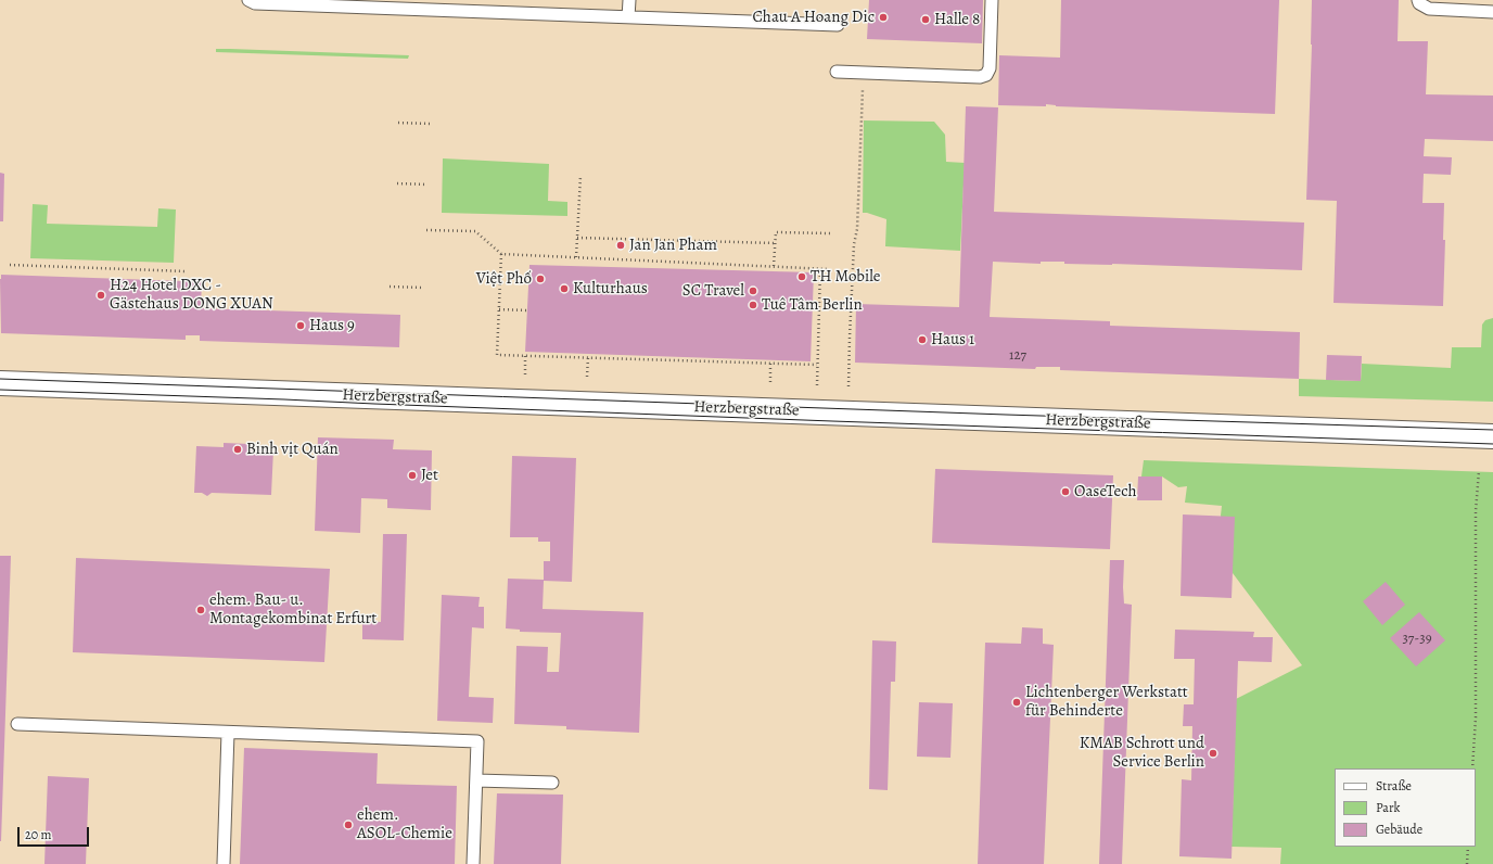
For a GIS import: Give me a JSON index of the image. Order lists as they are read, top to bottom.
{
  "streets": {
    "street": ["Herzbergstraße"]
  },
  "places": [
    "Chau A Hoang Dic",
    "Halle 8",
    "Jan Jan Pham",
    "TH Mobile",
    "Việt Phố",
    "Kulturhaus",
    "SC Travel",
    "H24 Hotel DXC - Gästehaus DONG XUAN",
    "Tuê Tâm Berlin",
    "Haus 9",
    "Haus 1",
    "Binh vịt Quán",
    "Jet",
    "OaseTech",
    "ehem. Bau- u. Montagekombinat Erfurt",
    "Lichtenberger Werkstatt für Behinderte",
    "KMAB Schrott und Service Berlin",
    "ehem. ASOL-Chemie"
  ],
  "house_numbers": ["127", "37-39"],
  "legend": ["Straße", "Park", "Gebäude"],
  "scale_bar": "20 m"
}
